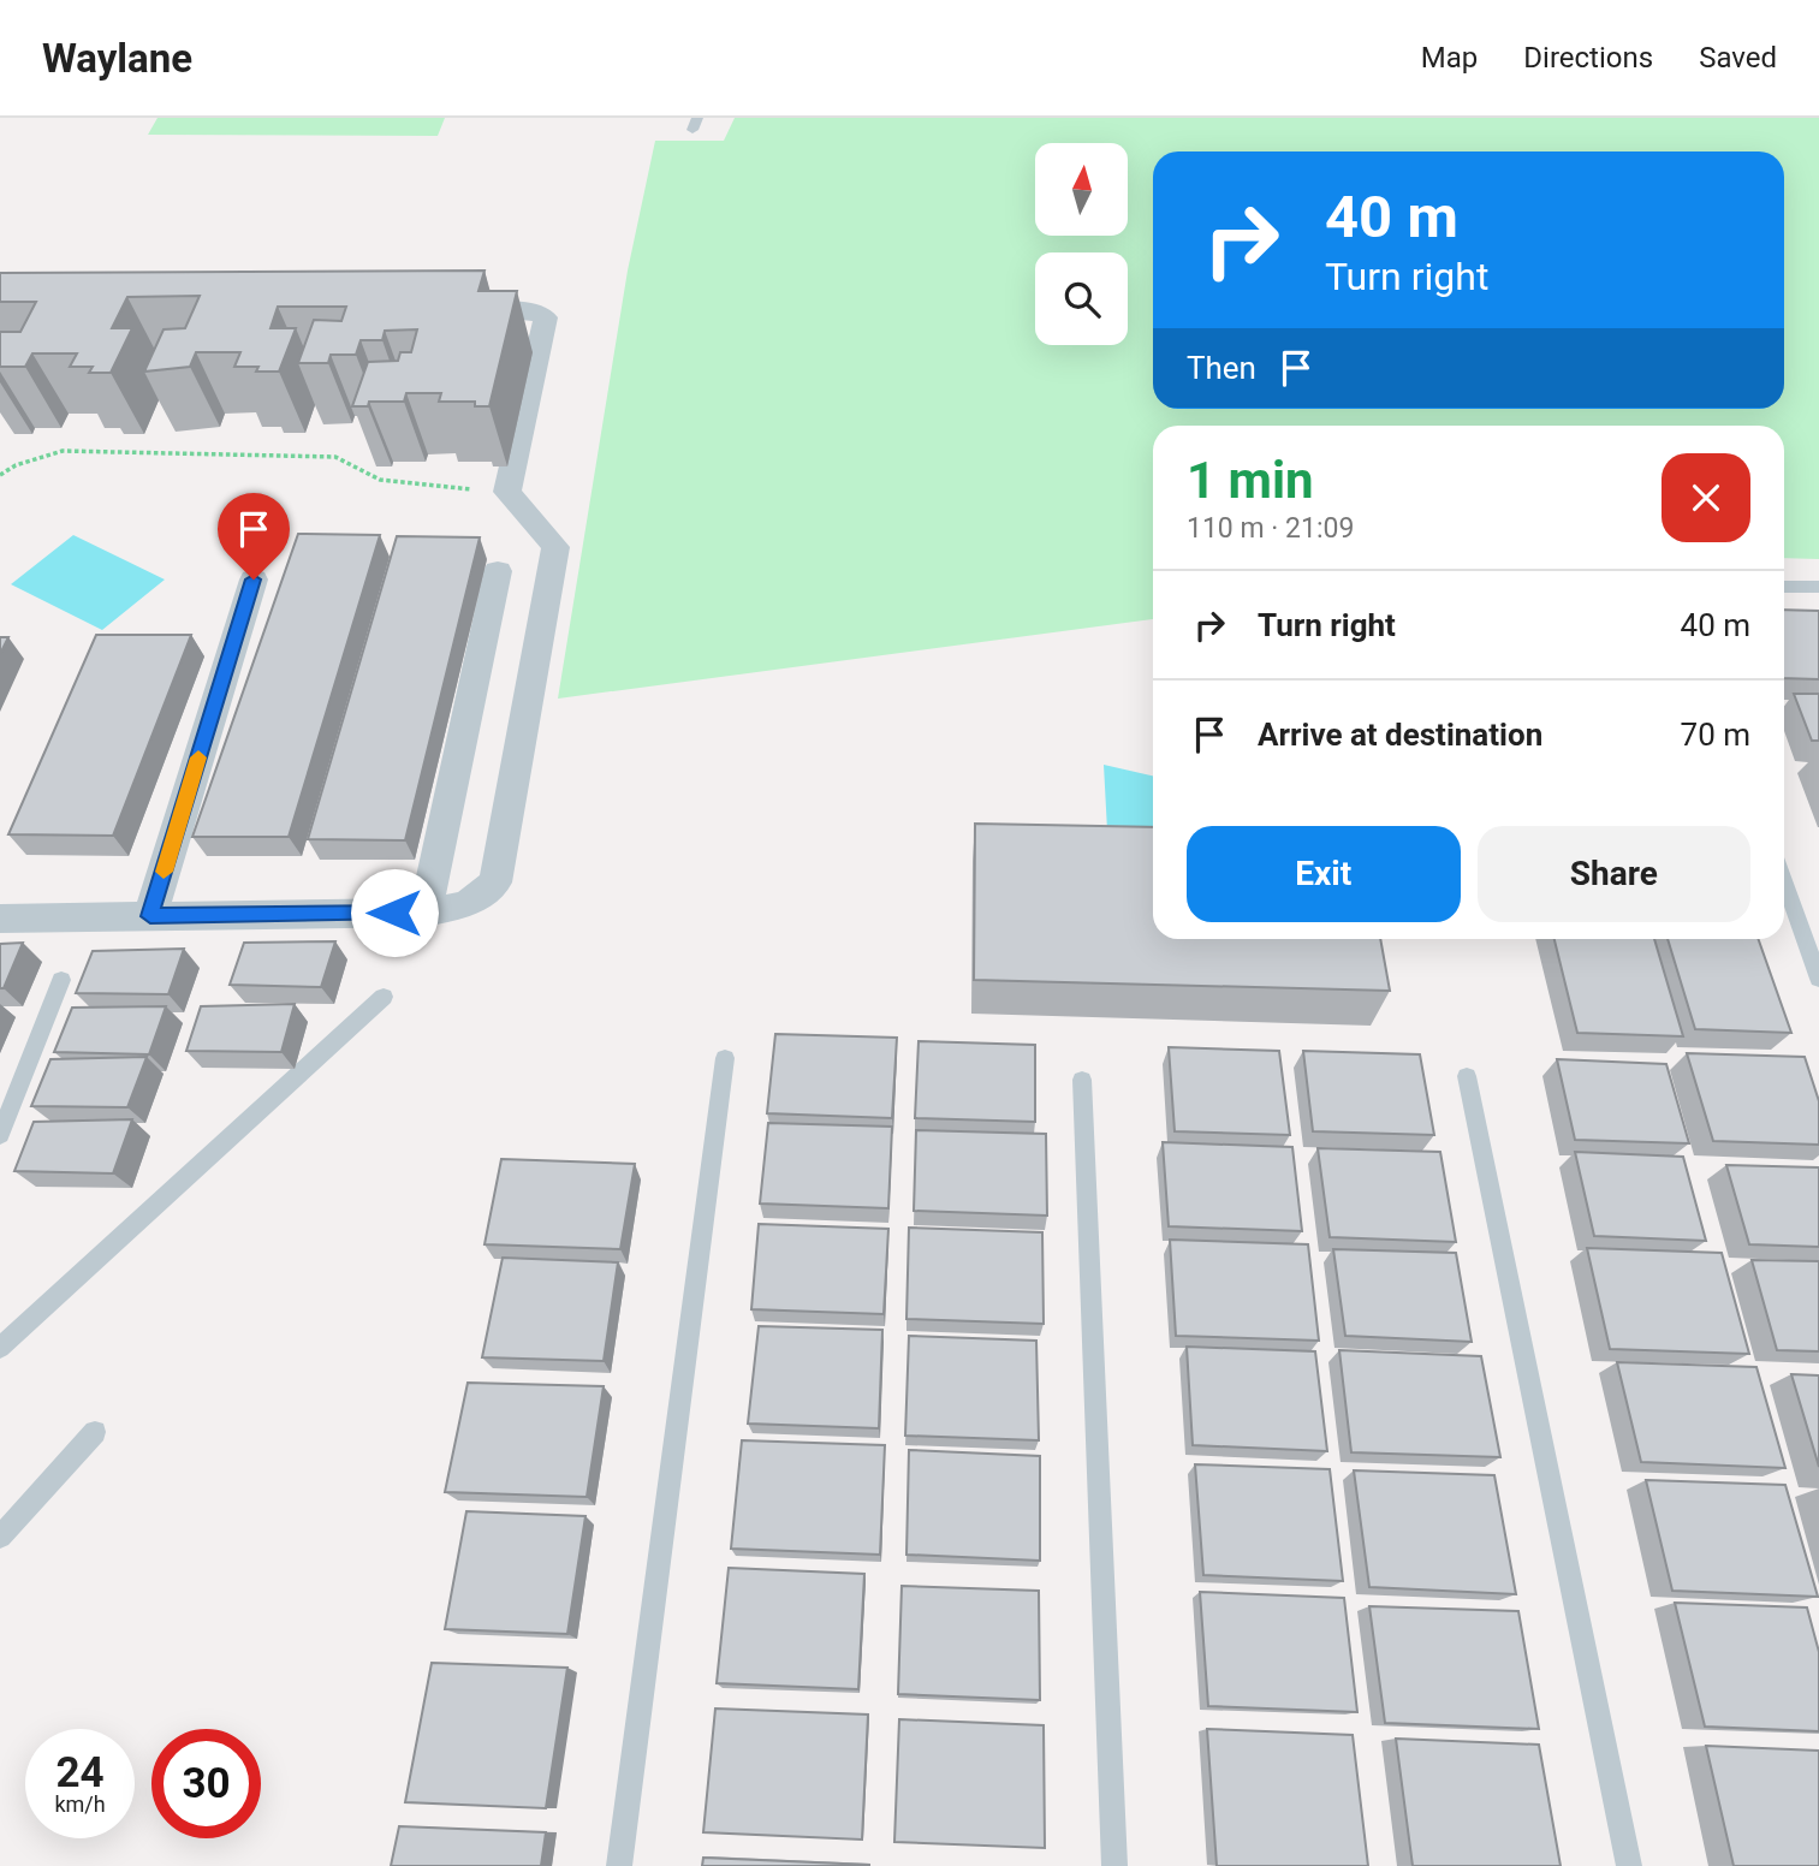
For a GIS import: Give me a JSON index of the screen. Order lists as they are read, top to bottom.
{
  "north": "top",
  "page": {
    "header": "Waylane",
    "nav": ["Map", "Directions", "Saved"],
    "turn": ["40 m", "Turn right"],
    "then": "Then",
    "heading": ["1 min", "110 m · 21:09"],
    "list": [
      {
        "name": "Turn right",
        "value": "40 m"
      },
      {
        "name": "Arrive at destination",
        "value": "70 m"
      }
    ],
    "buttons": ["Exit", "Share"],
    "speed": "24 km/h",
    "limit": "30"
  }
}
